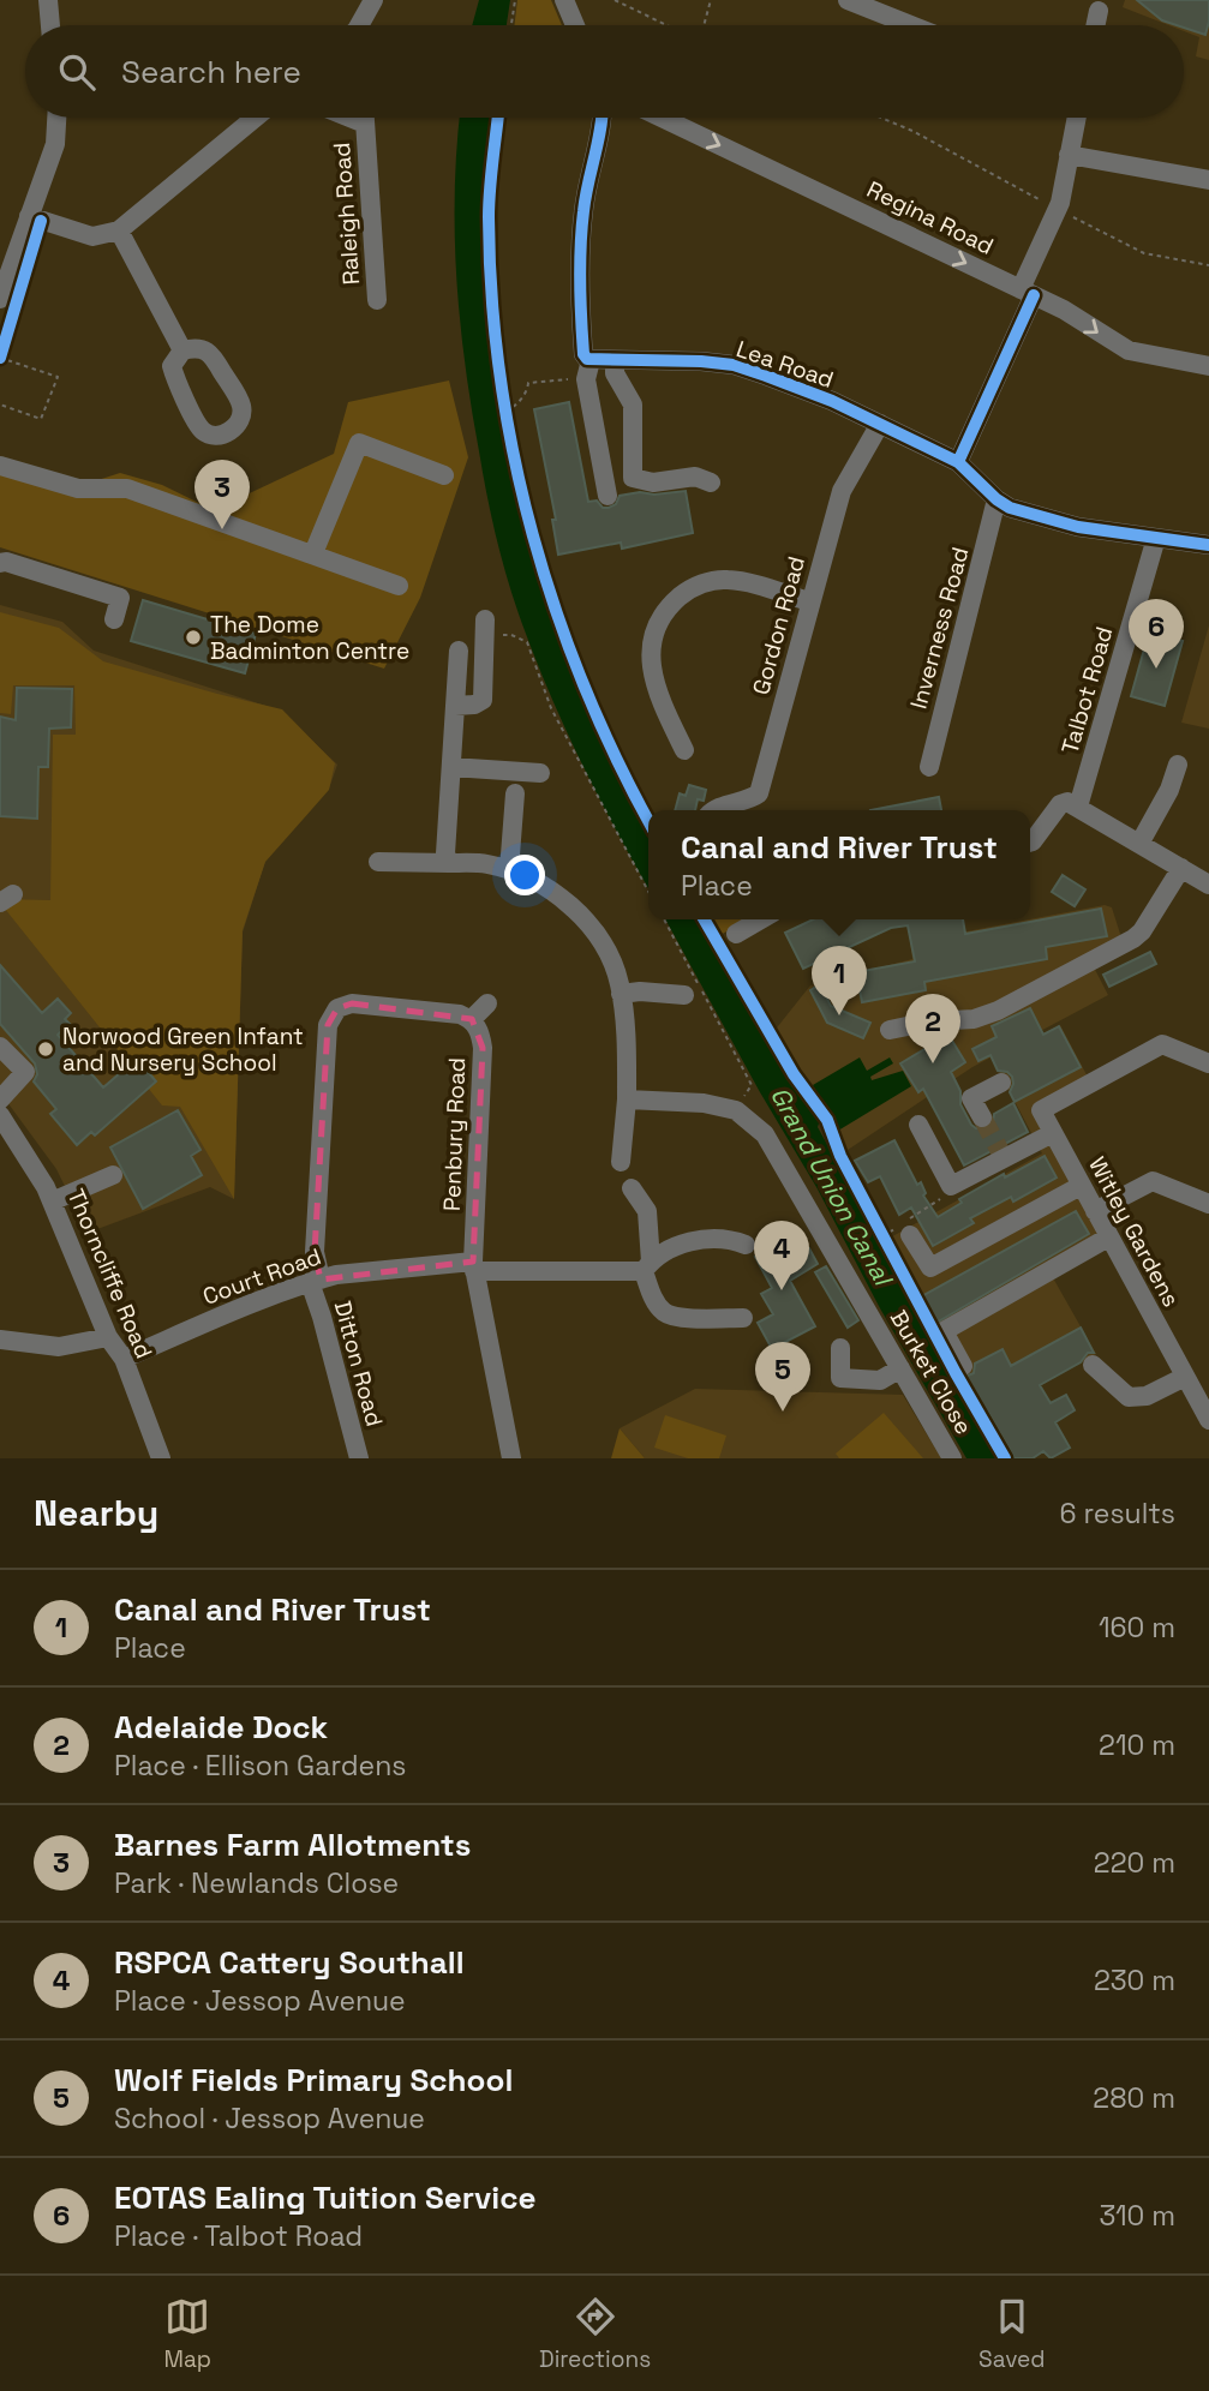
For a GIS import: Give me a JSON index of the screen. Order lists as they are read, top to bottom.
{
  "streets": {
    "street": [
      "Raleigh Road",
      "Regina Road",
      "Lea Road",
      "Gordon Road",
      "Inverness Road",
      "Talbot Road",
      "Penbury Road",
      "Witley Gardens",
      "Thorncliffe Road",
      "Court Road",
      "Ditton Road",
      "Burket Close"
    ]
  },
  "crossings": [
    ["Lea Road", "Gordon Road"],
    ["Lea Road", "Inverness Road"],
    ["Penbury Road", "Court Road"],
    ["Thorncliffe Road", "Court Road"],
    ["Court Road", "Ditton Road"]
  ],
  "one_way": ["Regina Road"],
  "water": ["Grand Union Canal"],
  "places": ["The Dome Badminton Centre", "Norwood Green Infant and Nursery School"],
  "page": {
    "search": "Search here",
    "pins": [
      "3",
      "6",
      "1",
      "2",
      "4",
      "5"
    ],
    "popup": ["Canal and River Trust", "Place"],
    "heading": ["Nearby", "6 results"],
    "list": [
      {
        "mark": "1",
        "name": "Canal and River Trust",
        "note": "Place",
        "value": "160 m"
      },
      {
        "mark": "2",
        "name": "Adelaide Dock",
        "note": "Place · Ellison Gardens",
        "value": "210 m"
      },
      {
        "mark": "3",
        "name": "Barnes Farm Allotments",
        "note": "Park · Newlands Close",
        "value": "220 m"
      },
      {
        "mark": "4",
        "name": "RSPCA Cattery Southall",
        "note": "Place · Jessop Avenue",
        "value": "230 m"
      },
      {
        "mark": "5",
        "name": "Wolf Fields Primary School",
        "note": "School · Jessop Avenue",
        "value": "280 m"
      },
      {
        "mark": "6",
        "name": "EOTAS Ealing Tuition Service",
        "note": "Place · Talbot Road",
        "value": "310 m"
      }
    ],
    "nav": ["Map", "Directions", "Saved"]
  }
}
